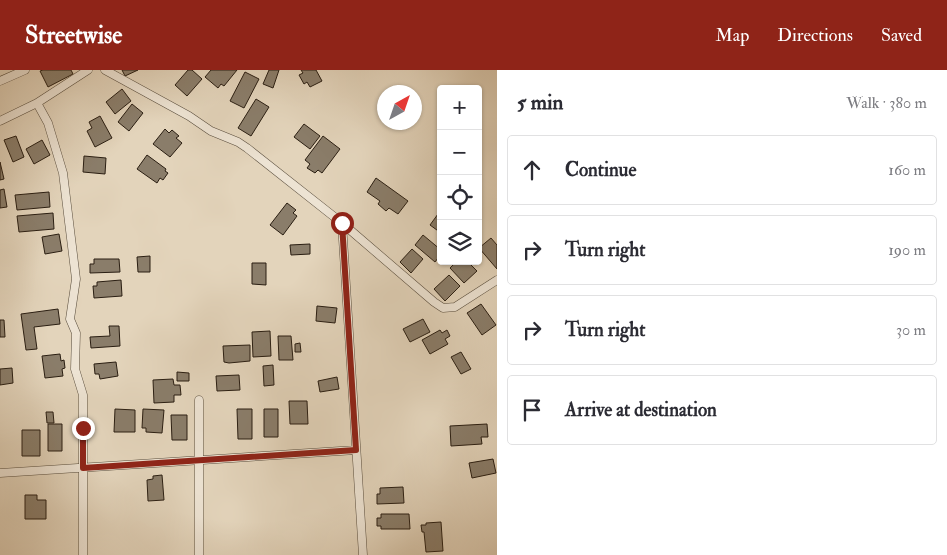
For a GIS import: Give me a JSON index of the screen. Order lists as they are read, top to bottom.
{
  "north": "top right",
  "page": {
    "header": "Streetwise",
    "nav": ["Map", "Directions", "Saved"],
    "heading": ["5 min", "Walk · 380 m"],
    "map_buttons": ["+", "−"],
    "list": [
      ["Continue", "160 m"],
      ["Turn right", "190 m"],
      ["Turn right", "30 m"],
      "Arrive at destination"
    ]
  }
}
